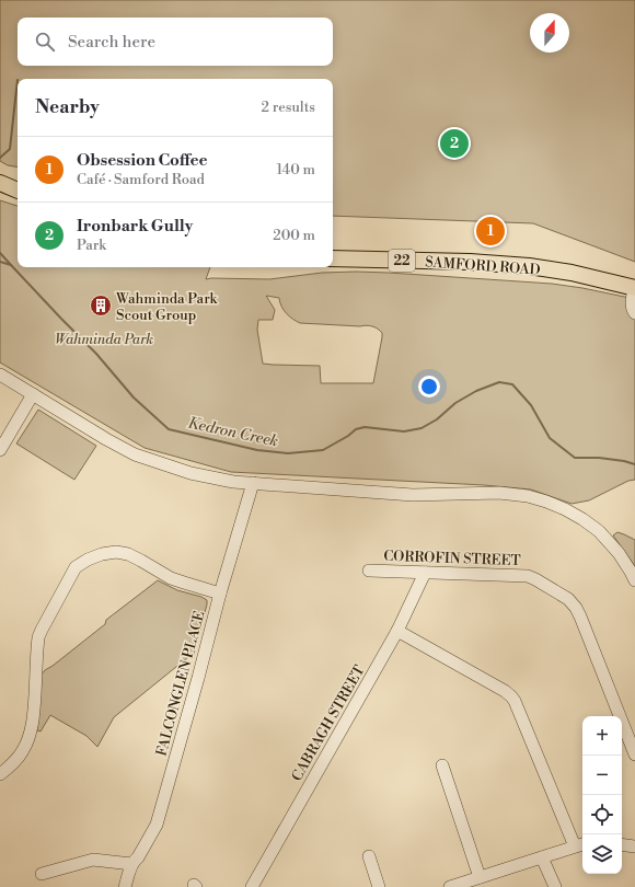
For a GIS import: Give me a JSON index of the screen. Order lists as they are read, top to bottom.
{
  "streets": {
    "main road": ["22", "SAMFORD ROAD"],
    "street": ["CORROFIN STREET", "FALCONGLEN PLACE", "CABRAGH STREET"]
  },
  "crossings": [
    ["CORROFIN STREET", "CABRAGH STREET"]
  ],
  "water": ["Kedron Creek"],
  "parks": ["Wahminda Park"],
  "places": {
    "building": ["Wahminda Park Scout Group"]
  },
  "north": "top",
  "page": {
    "search": "Search here",
    "heading": ["Nearby", "2 results"],
    "pins": ["2", "1"],
    "list": [
      {
        "mark": "1",
        "name": "Obsession Coffee",
        "note": "Café · Samford Road",
        "value": "140 m"
      },
      {
        "mark": "2",
        "name": "Ironbark Gully",
        "note": "Park",
        "value": "200 m"
      }
    ],
    "map_buttons": ["+", "−"]
  }
}
